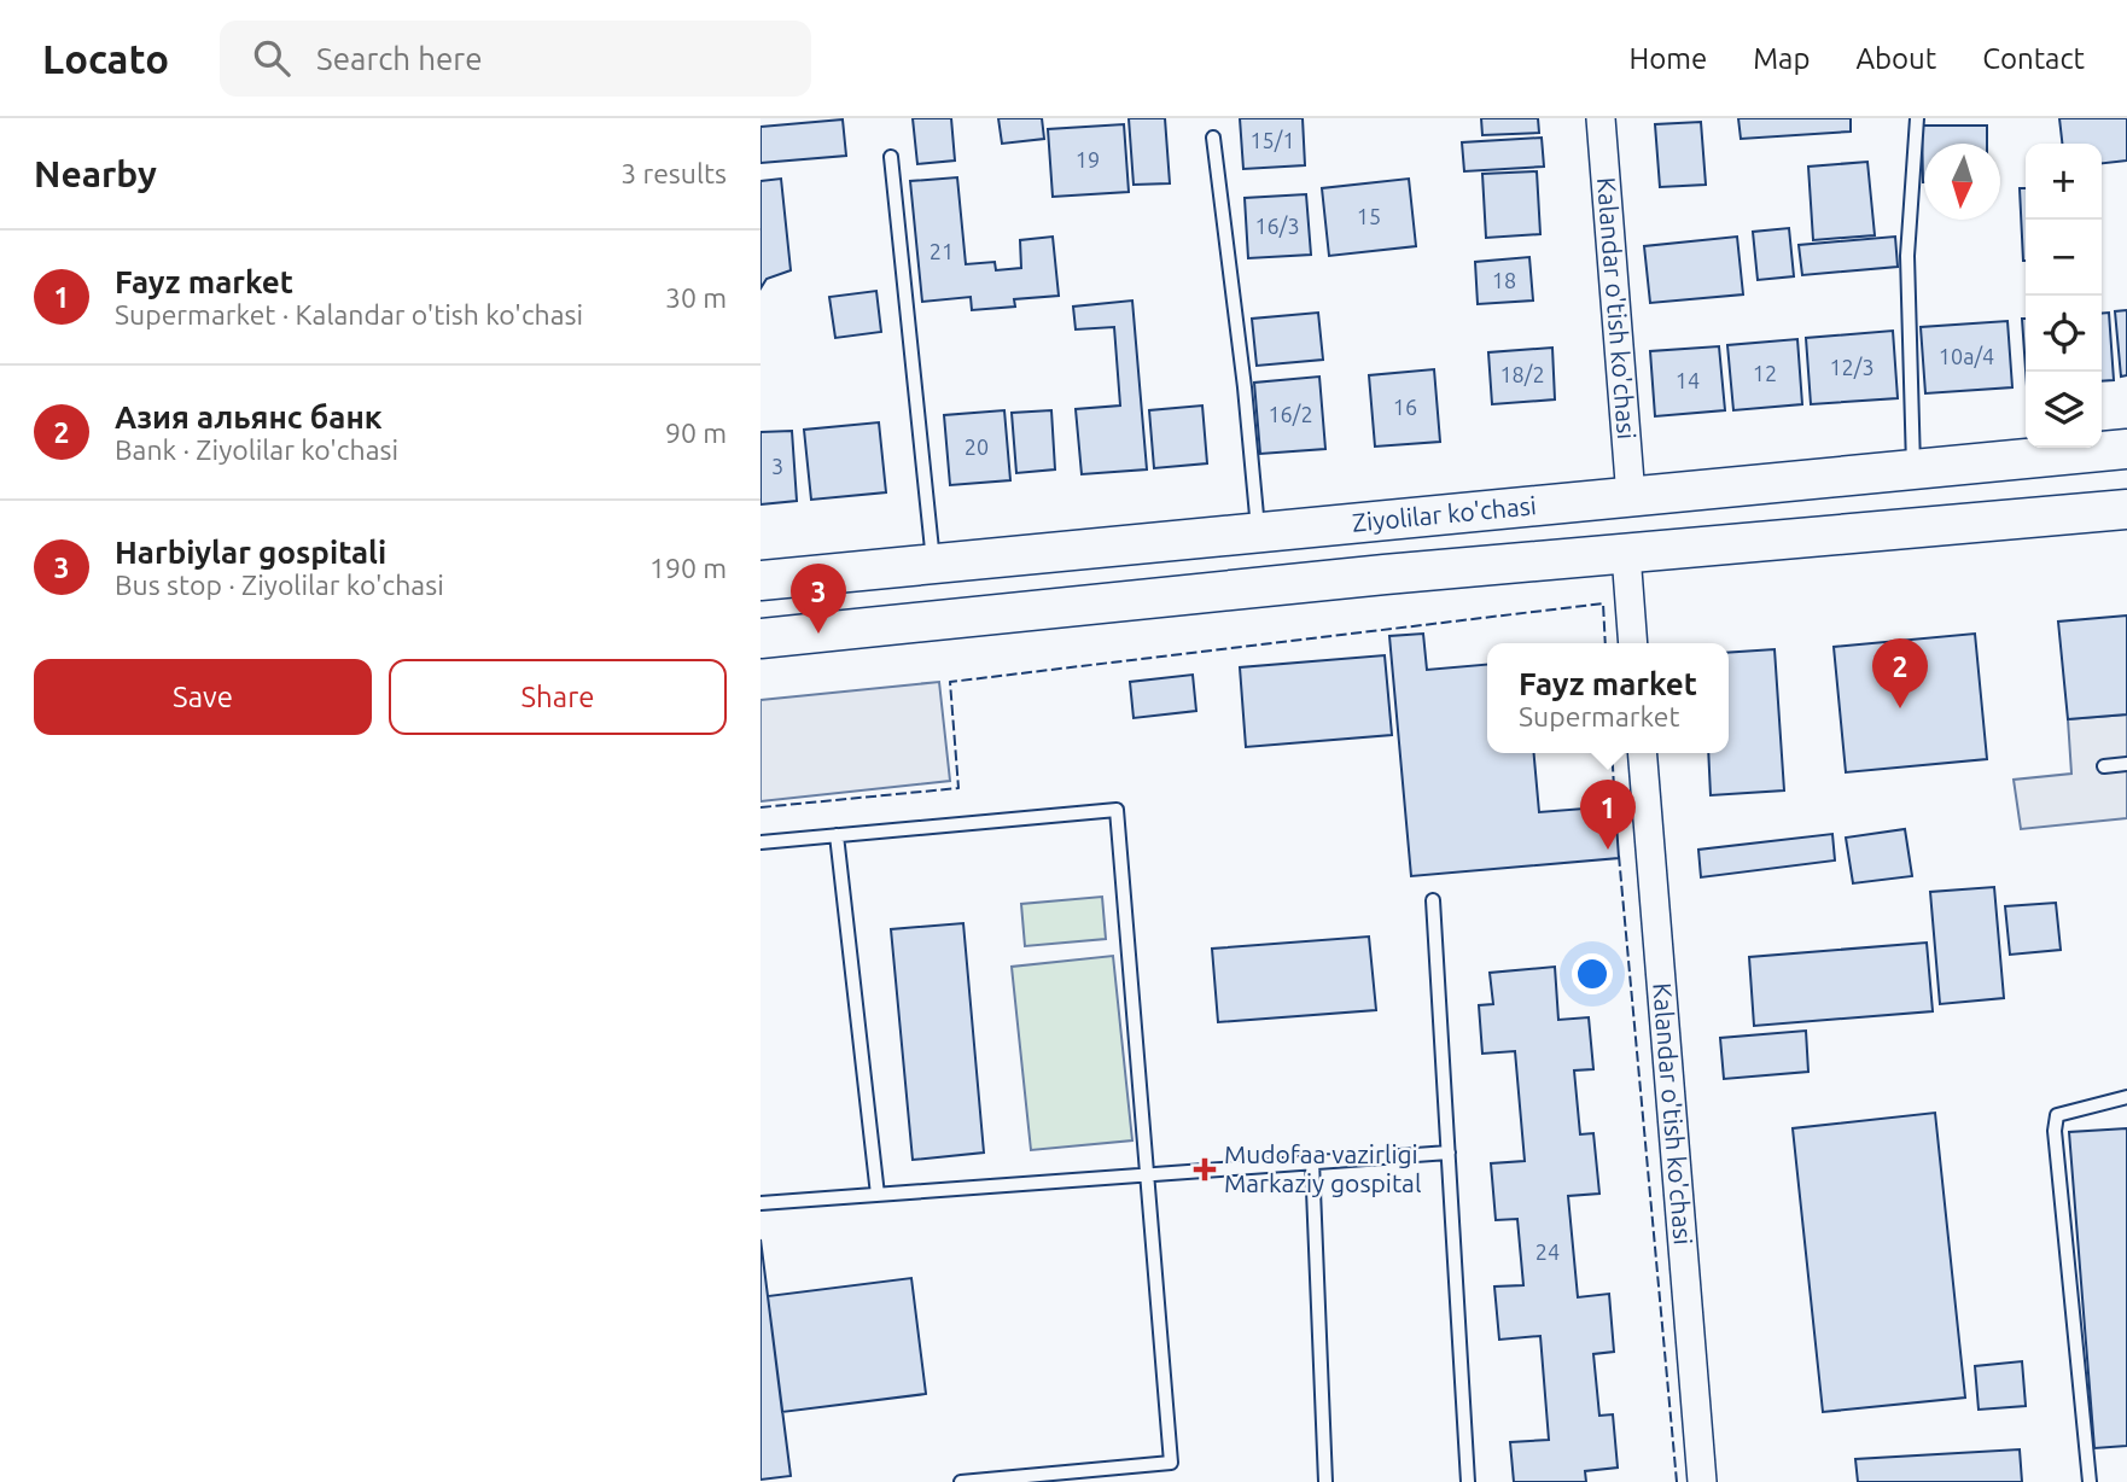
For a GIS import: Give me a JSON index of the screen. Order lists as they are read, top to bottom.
{
  "streets": {
    "main road": ["Ziyolilar ko'chasi"],
    "street": ["Kalandar o'tish ko'chasi"]
  },
  "crossings": [
    ["Kalandar o'tish ko'chasi", "Ziyolilar ko'chasi"]
  ],
  "places": {
    "health": ["Mudofaa vazirligi Markaziy gospital"]
  },
  "house_numbers": [
    "15/1",
    "19",
    "15",
    "16/3",
    "21",
    "18",
    "10a/4",
    "12/3",
    "12",
    "18/2",
    "14",
    "16",
    "16/2",
    "20",
    "3",
    "24"
  ],
  "north": "bottom",
  "page": {
    "header": "Locato",
    "search": "Search here",
    "nav": [
      "Home",
      "Map",
      "About",
      "Contact"
    ],
    "heading": ["Nearby", "3 results"],
    "map_buttons": ["+", "−"],
    "list": [
      {
        "mark": "1",
        "name": "Fayz market",
        "note": "Supermarket · Kalandar o'tish ko'chasi",
        "value": "30 m"
      },
      {
        "mark": "2",
        "name": "Азия альянс банк",
        "note": "Bank · Ziyolilar ko'chasi",
        "value": "90 m"
      },
      {
        "mark": "3",
        "name": "Harbiylar gospitali",
        "note": "Bus stop · Ziyolilar ko'chasi",
        "value": "190 m"
      }
    ],
    "pins": ["3", "2", "1"],
    "buttons": ["Save", "Share"],
    "popup": ["Fayz market", "Supermarket"]
  }
}
